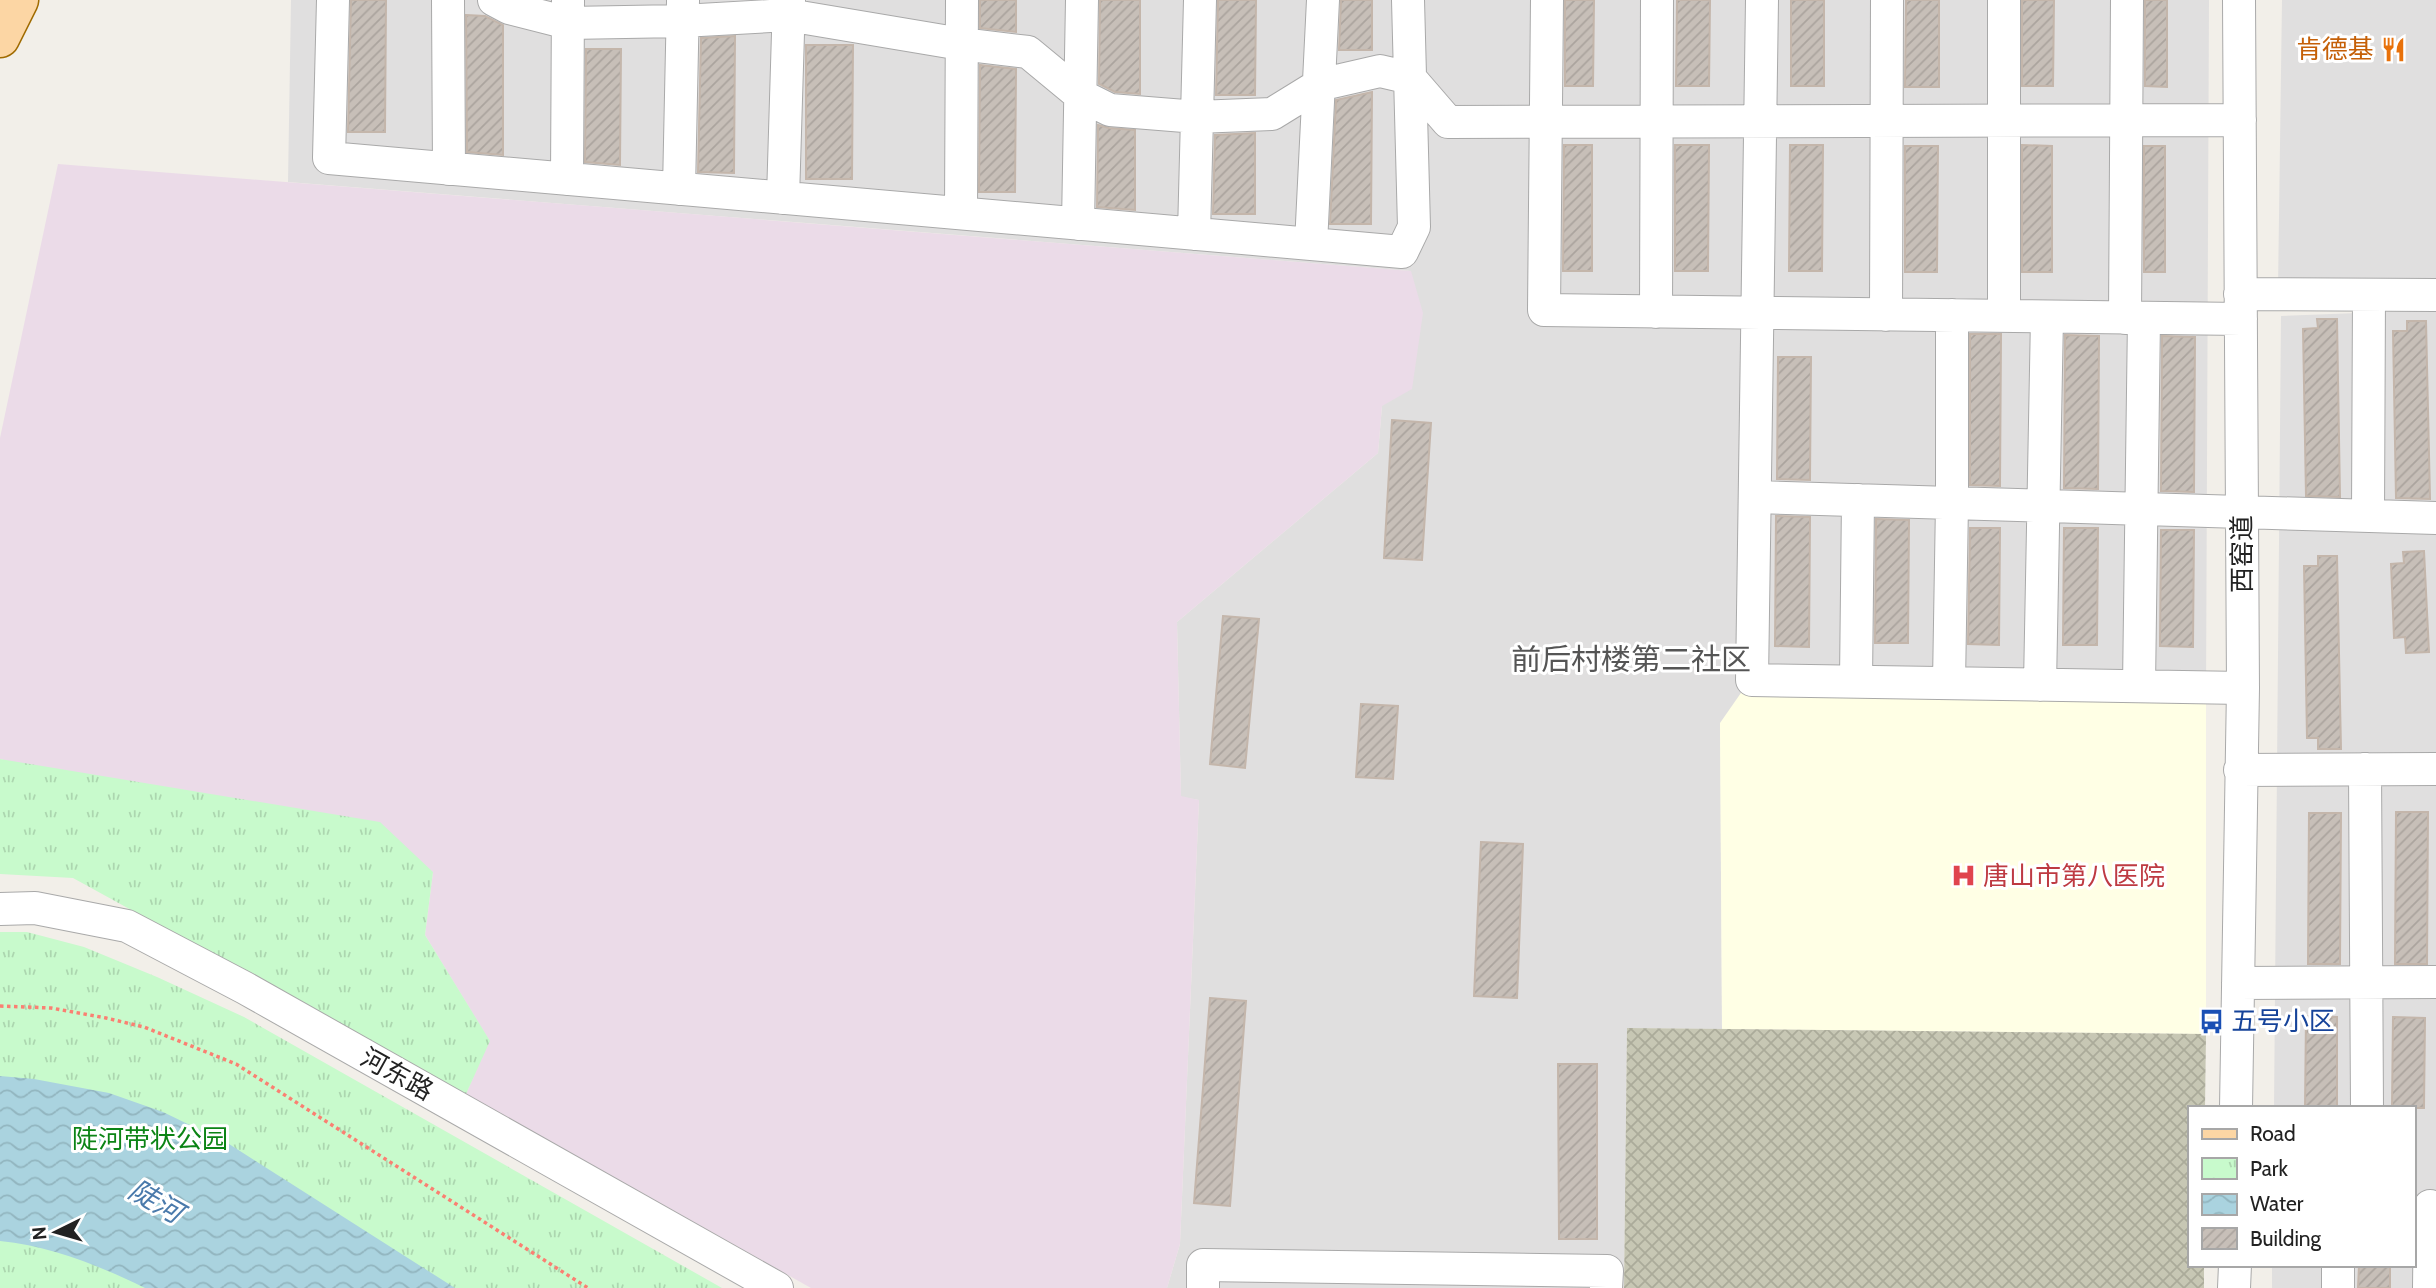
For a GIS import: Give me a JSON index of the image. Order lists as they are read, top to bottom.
{
  "streets": {
    "street": ["西窑道", "河东路"]
  },
  "districts": ["前后村楼第二社区"],
  "water": ["陡河"],
  "parks": ["陡河带状公园"],
  "places": {
    "restaurant": ["肯德基"],
    "hospital": ["唐山市第八医院"],
    "bus stop": ["五号小区"]
  },
  "legend": [
    "Road",
    "Park",
    "Water",
    "Building"
  ],
  "north": "left"
}
